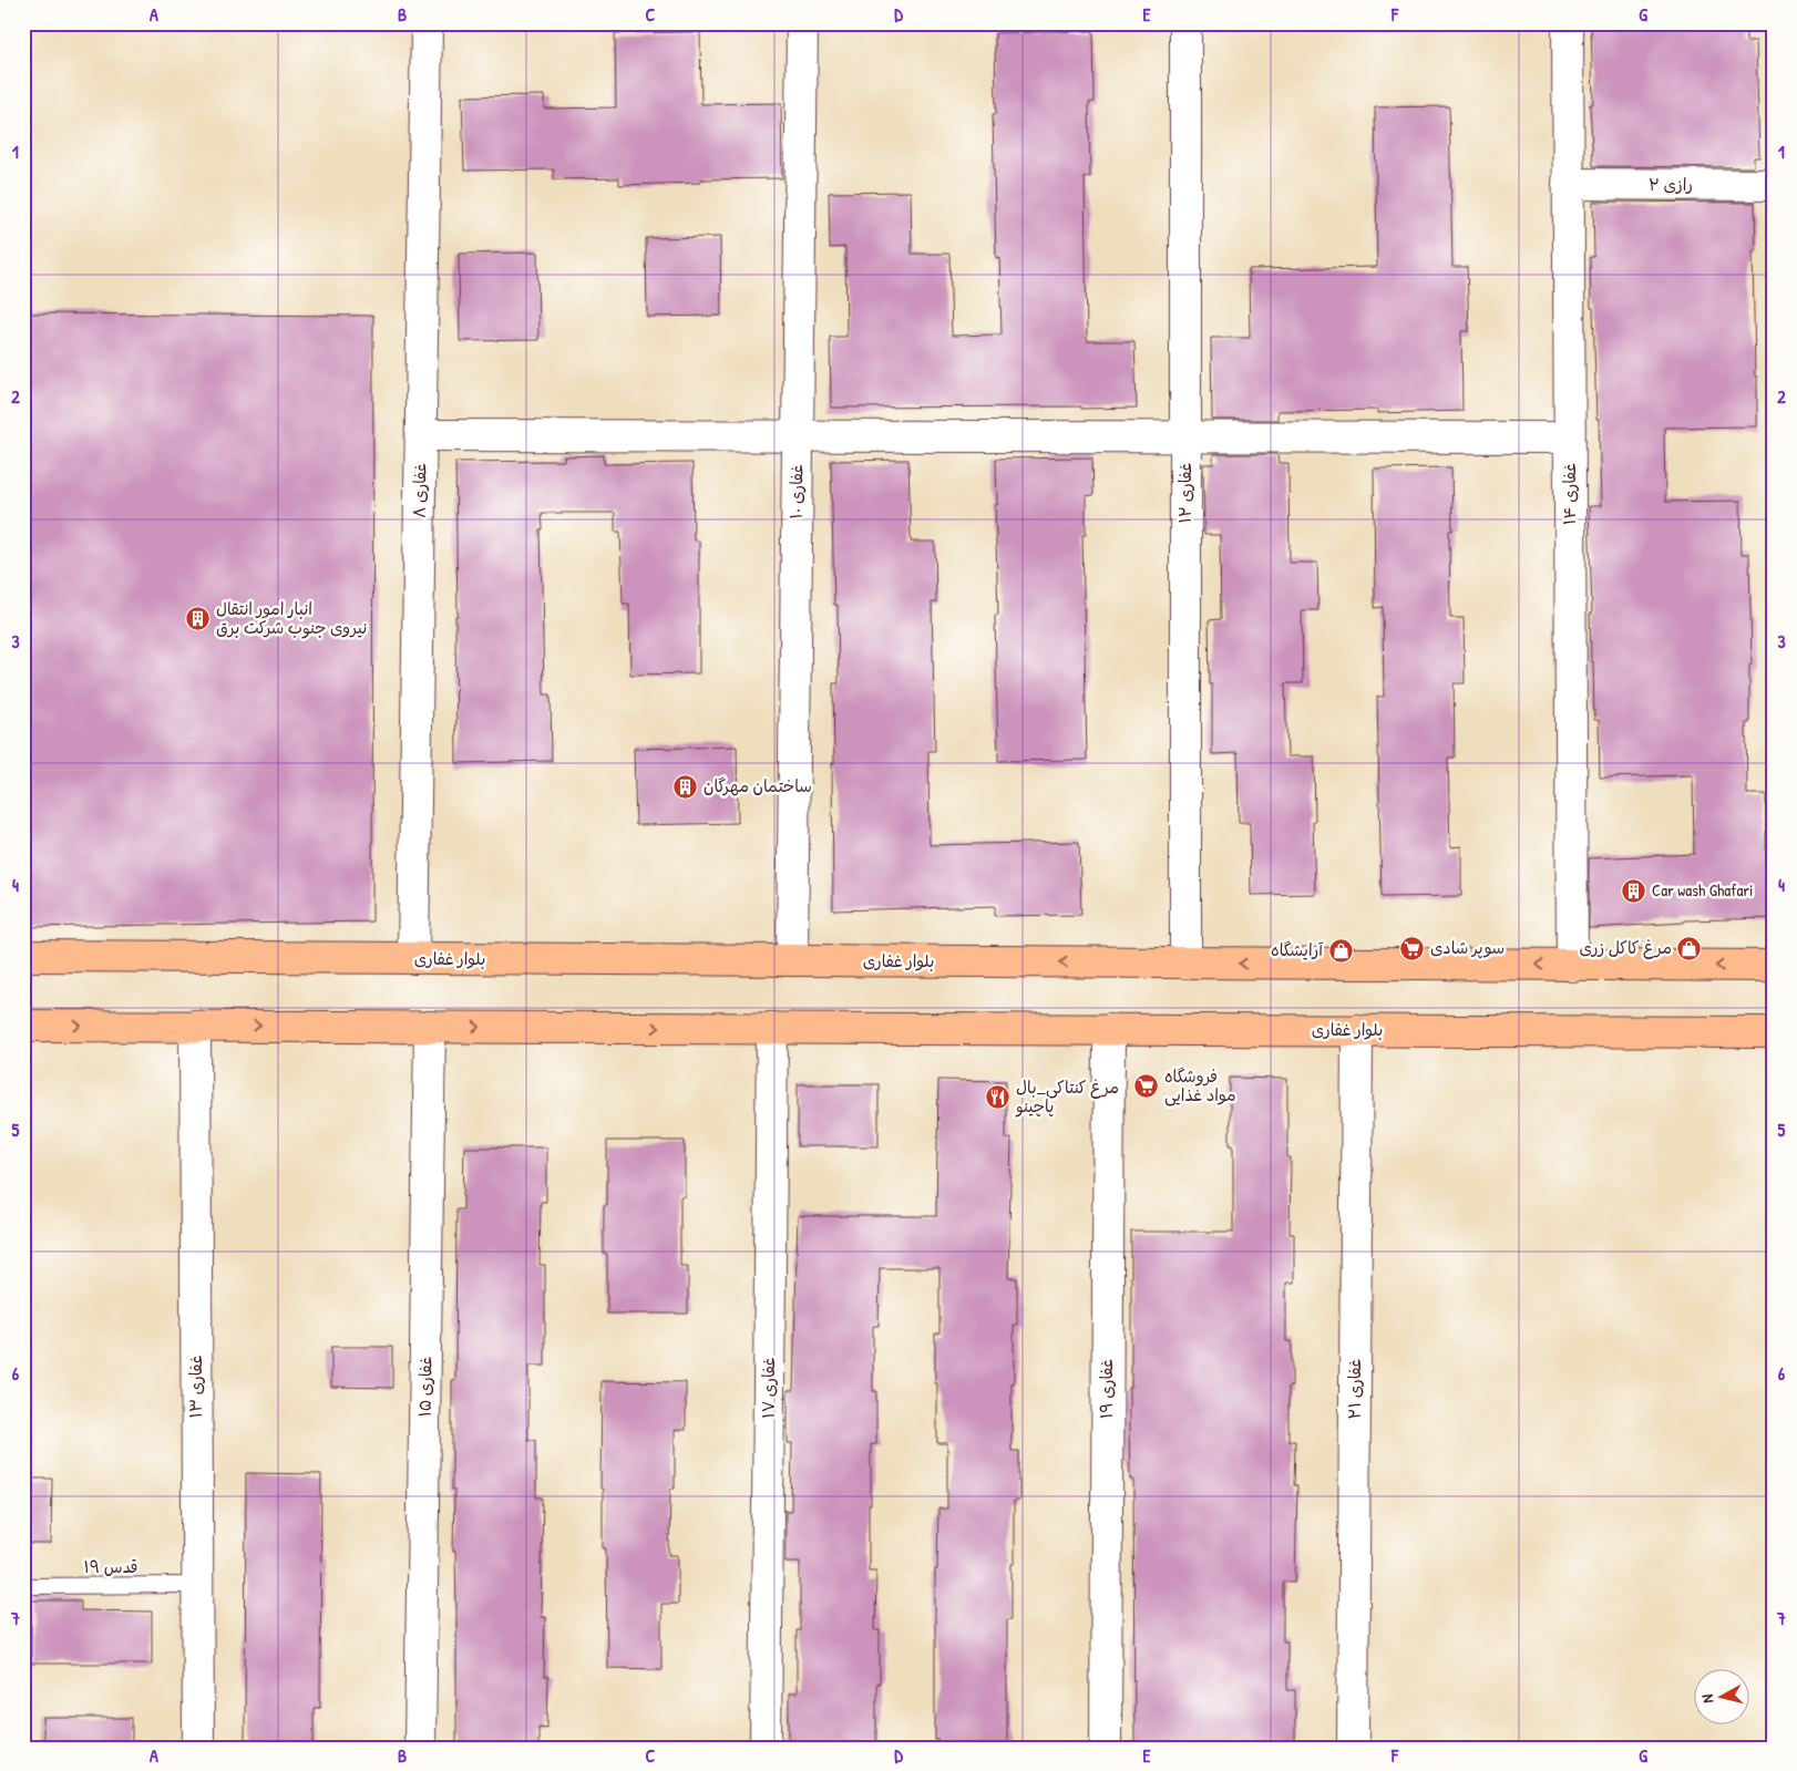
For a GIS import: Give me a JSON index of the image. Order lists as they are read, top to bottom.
{
  "streets": {
    "main road": ["بلوار غفاری"],
    "street": [
      "رازی ۲",
      "غفاری ۸",
      "غفاری ۱۰",
      "غفاری ۱۲",
      "غفاری ۱۴",
      "غفاری ۱۳",
      "غفاری ۱۵",
      "غفاری ۱۷",
      "غفاری ۱۹",
      "غفاری ۲۱"
    ],
    "lane": ["قدس ۱۹"]
  },
  "crossings": [
    ["رازی ۲", "غفاری ۱۴"],
    ["غفاری ۸", "بلوار غفاری"],
    ["غفاری ۱۰", "بلوار غفاری"],
    ["غفاری ۱۲", "بلوار غفاری"],
    ["غفاری ۱۴", "بلوار غفاری"],
    ["بلوار غفاری", "غفاری ۱۳"],
    ["بلوار غفاری", "غفاری ۱۵"],
    ["بلوار غفاری", "غفاری ۱۷"],
    ["بلوار غفاری", "غفاری ۱۹"],
    ["بلوار غفاری", "غفاری ۲۱"],
    ["غفاری ۱۳", "قدس ۱۹"]
  ],
  "places": {
    "building": ["انبار امور انتقال نیروی جنوب شرکت برق", "ساختمان مهرگان", "Car wash Ghafari"],
    "supermarket": ["سوپر شادی", "فروشگاه مواد غذایی"],
    "shop": ["مرغ کاکل زری", "آرایشگاه"],
    "restaurant": ["مرغ کنتاکی_بال پاچینو"]
  },
  "north": "left",
  "grid": {
    "columns": [
      "A",
      "B",
      "C",
      "D",
      "E",
      "F",
      "G"
    ],
    "rows": [
      "1",
      "2",
      "3",
      "4",
      "5",
      "6",
      "7"
    ]
  }
}
